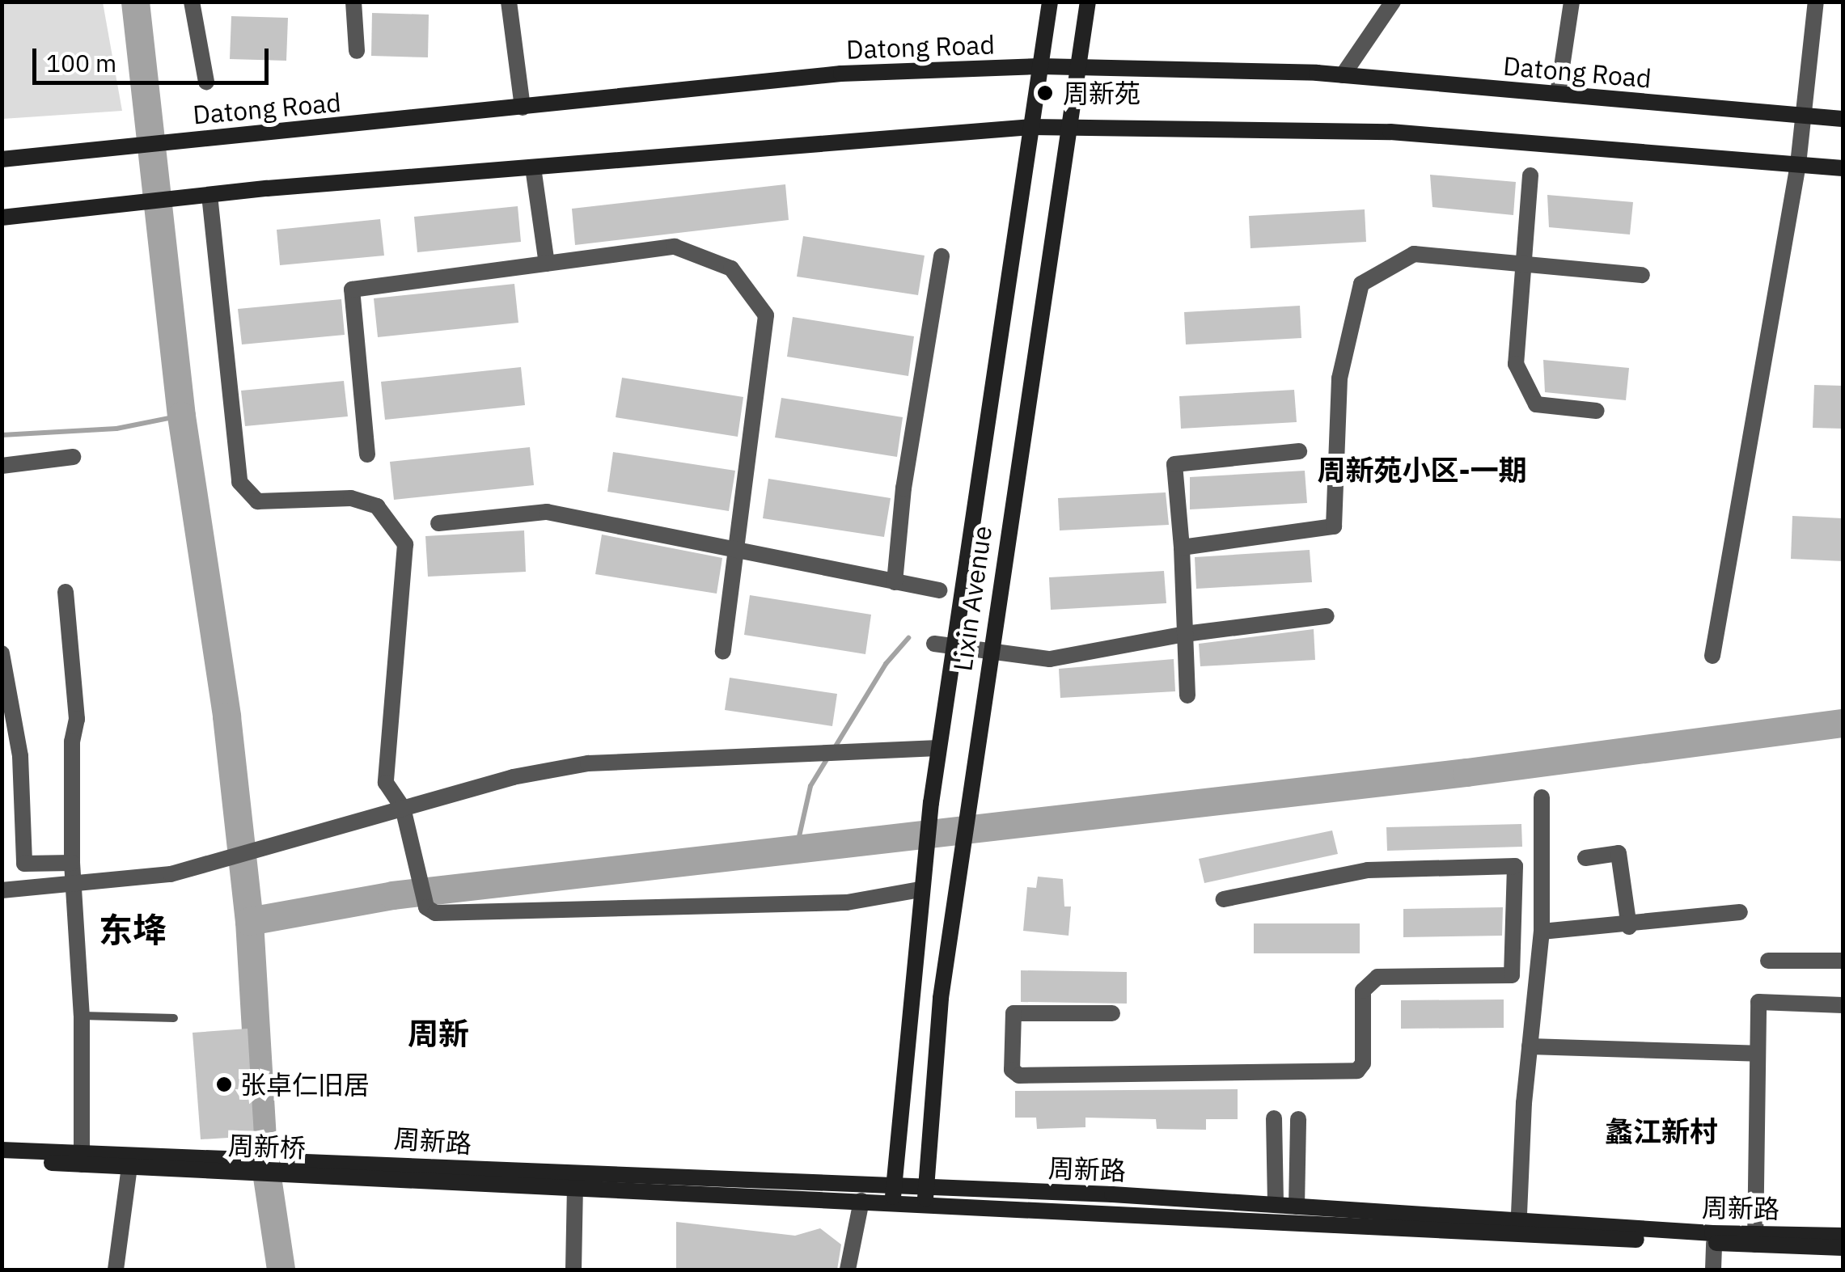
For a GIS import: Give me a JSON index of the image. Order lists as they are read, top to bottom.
{
  "streets": {
    "street": [
      "Datong Road",
      "Lixin Avenue",
      "周新路",
      "周新桥"
    ]
  },
  "crossings": [
    ["Datong Road", "Lixin Avenue"],
    ["Lixin Avenue", "周新路"],
    ["周新路", "周新桥"]
  ],
  "districts": [
    "周新苑小区-一期",
    "东鿍",
    "周新",
    "蠡江新村"
  ],
  "places": ["周新苑", "张卓仁旧居"],
  "scale_bar": "100 m"
}
